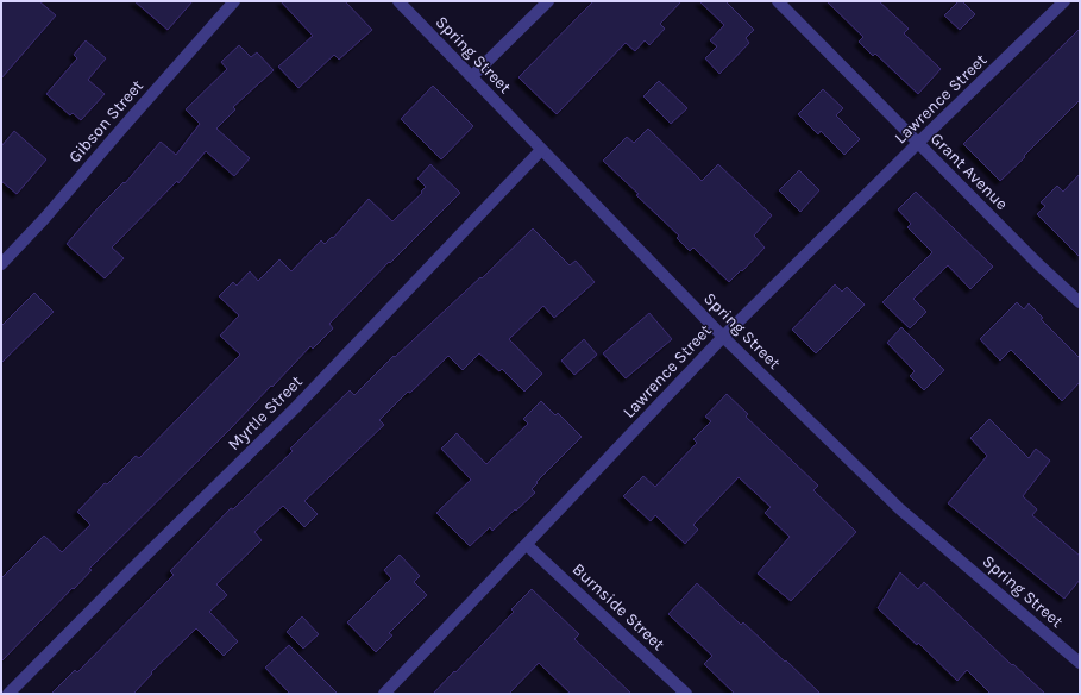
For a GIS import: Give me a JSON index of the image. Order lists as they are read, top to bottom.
{
  "streets": {
    "street": [
      "Spring Street",
      "Lawrence Street",
      "Gibson Street",
      "Grant Avenue",
      "Myrtle Street",
      "Burnside Street"
    ]
  },
  "crossings": [
    ["Spring Street", "Lawrence Street"],
    ["Spring Street", "Myrtle Street"],
    ["Lawrence Street", "Grant Avenue"],
    ["Lawrence Street", "Burnside Street"]
  ]
}
